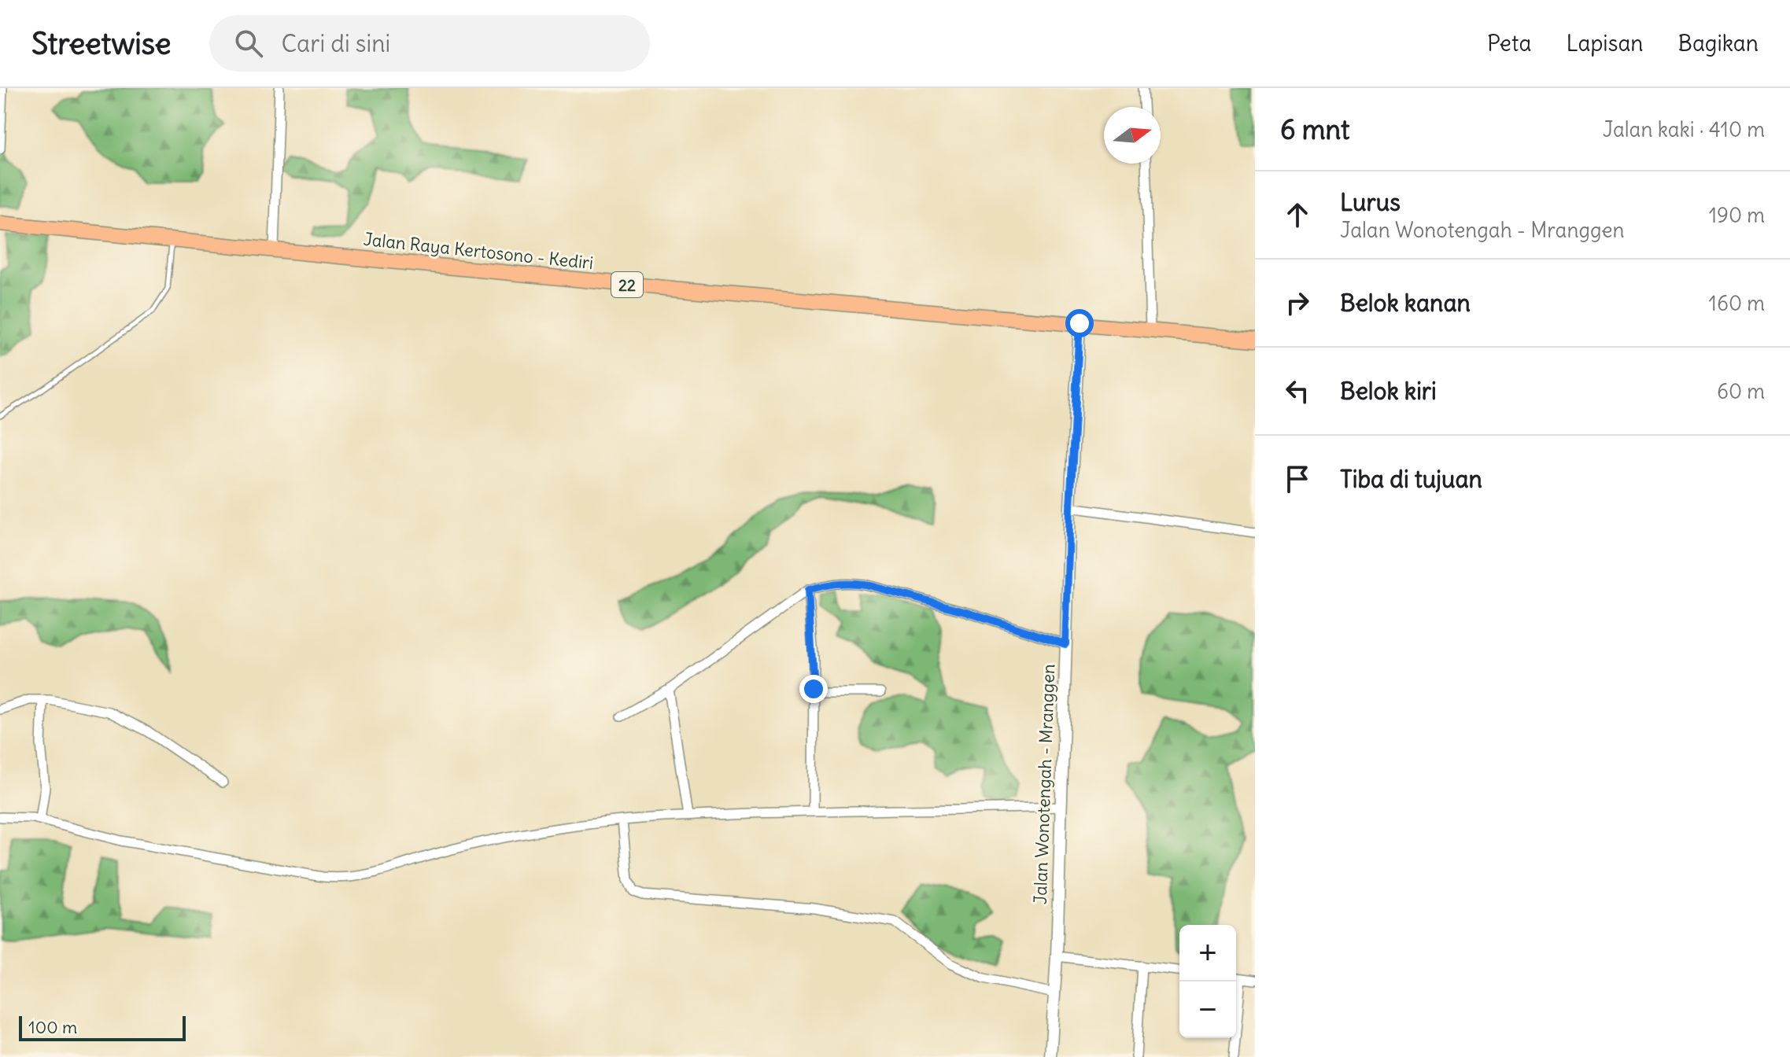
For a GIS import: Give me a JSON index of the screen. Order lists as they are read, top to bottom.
{
  "streets": {
    "highway": ["Jalan Raya Kertosono - Kediri", "22"],
    "street": ["Jalan Wonotengah - Mranggen"]
  },
  "crossings": [
    ["Jalan Raya Kertosono - Kediri", "Jalan Wonotengah - Mranggen"]
  ],
  "scale_bar": "100 m",
  "north": "right",
  "page": {
    "header": "Streetwise",
    "search": "Cari di sini",
    "nav": ["Peta", "Lapisan", "Bagikan"],
    "heading": ["6 mnt", "Jalan kaki · 410 m"],
    "list": [
      ["Lurus", "Jalan Wonotengah - Mranggen", "190 m"],
      ["Belok kanan", "160 m"],
      ["Belok kiri", "60 m"],
      "Tiba di tujuan"
    ],
    "map_buttons": ["+", "−"],
    "scale": "100 m"
  }
}
